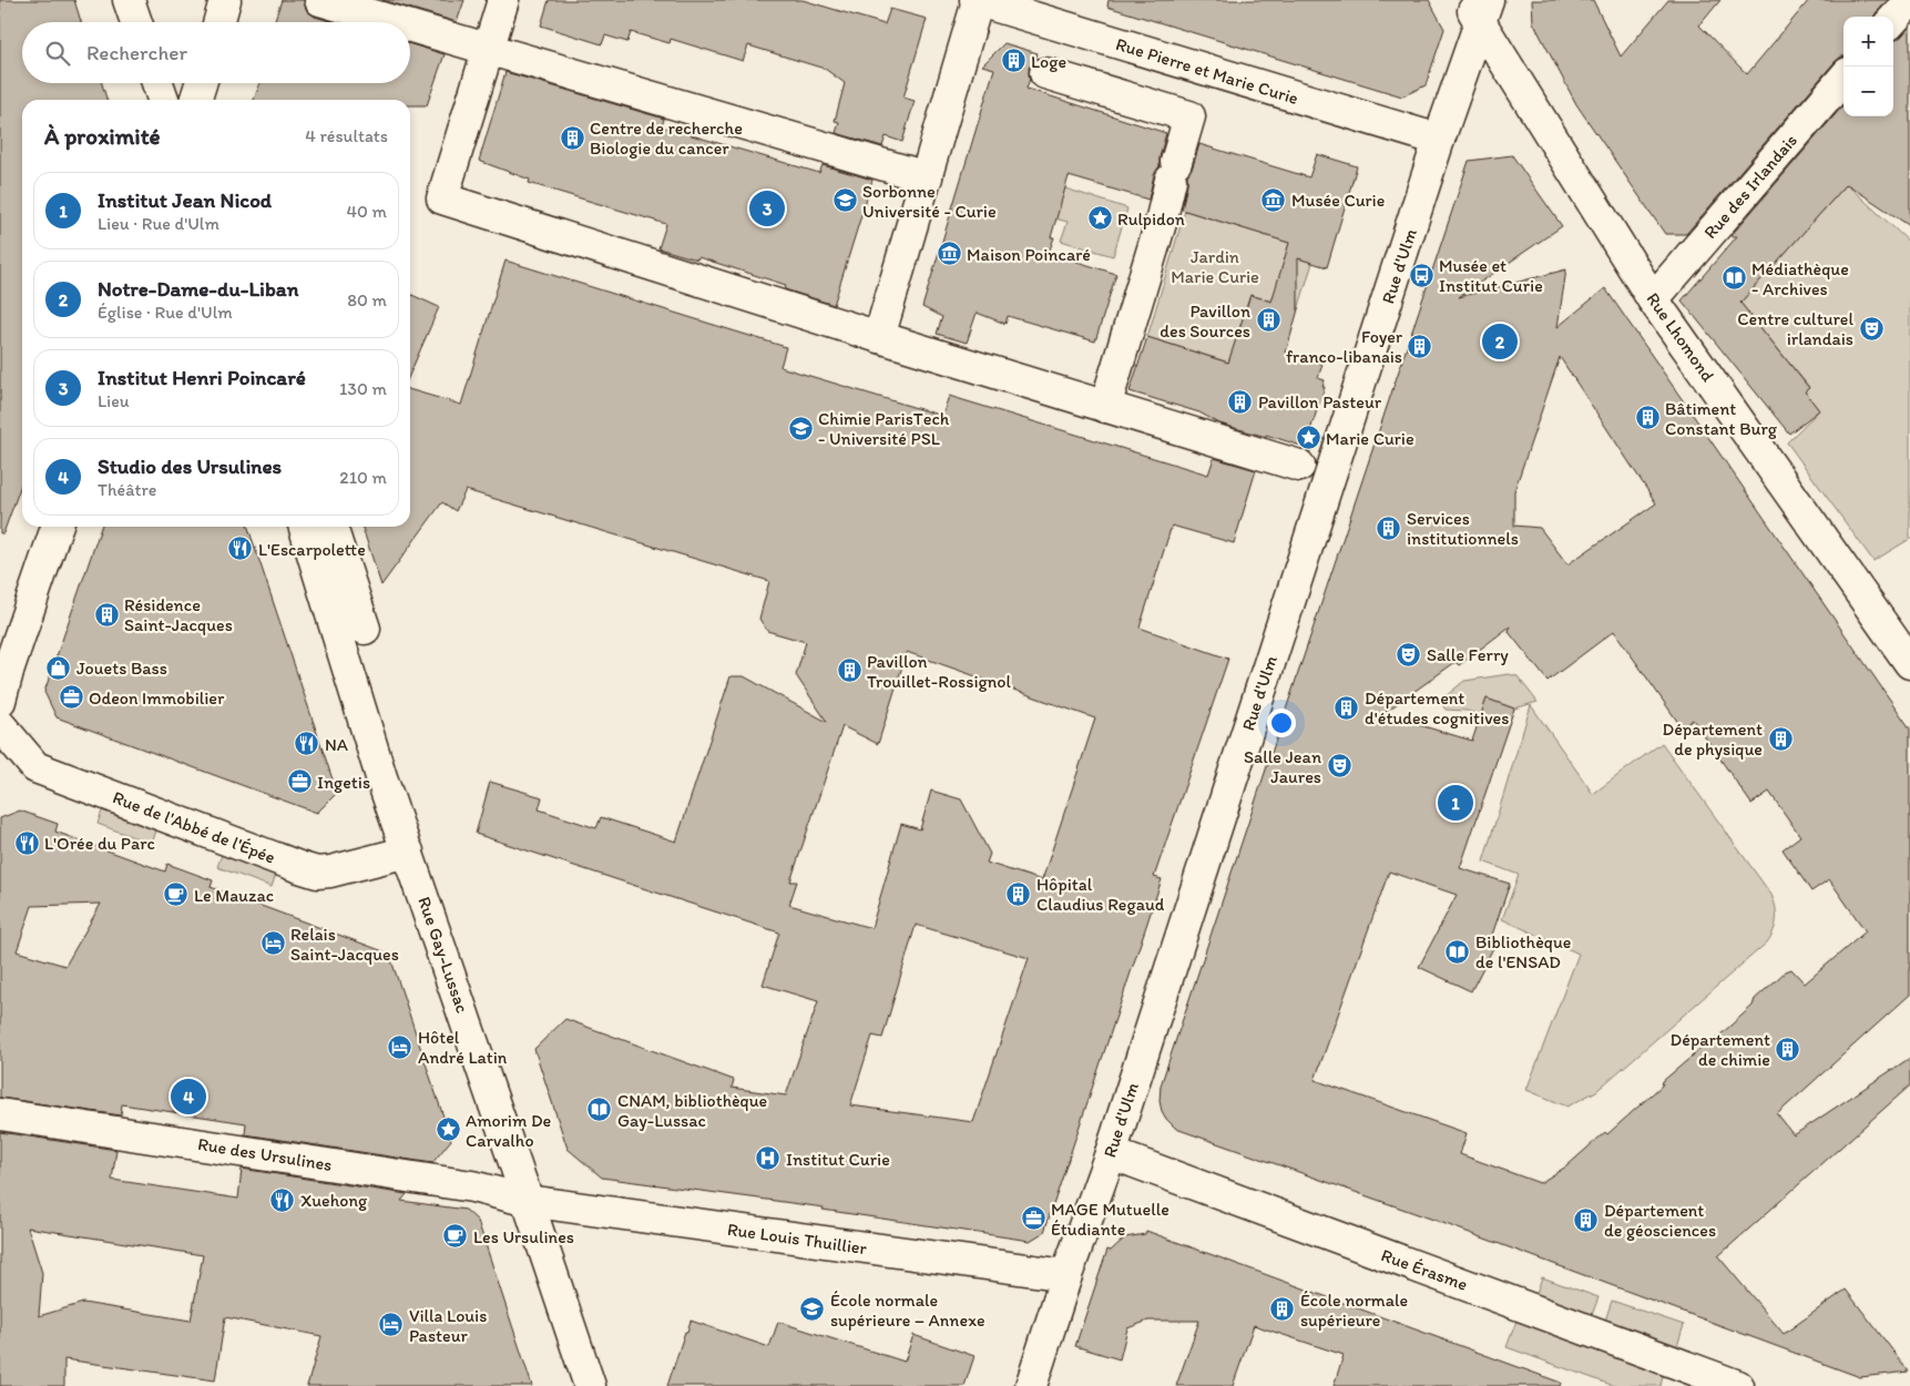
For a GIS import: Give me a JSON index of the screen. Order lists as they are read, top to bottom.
{
  "streets": {
    "street": [
      "Rue Pierre et Marie Curie",
      "Rue des Irlandais",
      "Rue d'Ulm",
      "Rue Lhomond",
      "Rue de l'Abbé de l'Épée",
      "Rue Gay-Lussac",
      "Rue des Ursulines",
      "Rue Louis Thuillier",
      "Rue Érasme"
    ]
  },
  "crossings": [
    ["Rue Pierre et Marie Curie", "Rue d'Ulm"],
    ["Rue des Irlandais", "Rue Lhomond"],
    ["Rue d'Ulm", "Rue Lhomond"],
    ["Rue d'Ulm", "Rue Louis Thuillier"],
    ["Rue d'Ulm", "Rue Érasme"],
    ["Rue de l'Abbé de l'Épée", "Rue Gay-Lussac"],
    ["Rue Gay-Lussac", "Rue des Ursulines"],
    ["Rue Gay-Lussac", "Rue Louis Thuillier"],
    ["Rue des Ursulines", "Rue Louis Thuillier"]
  ],
  "parks": ["Jardin Marie Curie"],
  "places": {
    "building": [
      "Loge",
      "Centre de recherche Biologie du cancer",
      "Pavillon des Sources",
      "Foyer franco-libanais",
      "Pavillon Pasteur",
      "Bâtiment Constant Burg",
      "Services institutionnels",
      "Résidence Saint-Jacques",
      "Pavillon Trouillet-Rossignol",
      "Département d'études cognitives",
      "Département de physique",
      "Hôpital Claudius Regaud",
      "Département de chimie",
      "Département de géosciences",
      "École normale supérieure"
    ],
    "museum": ["Musée Curie", "Maison Poincaré"],
    "school or university": ["Sorbonne Université - Curie", "Chimie ParisTech - Université PSL", "École normale supérieure – Annexe"],
    "place": ["Rulpidon", "Marie Curie", "Amorim De Carvalho"],
    "bus stop": ["Musée et Institut Curie"],
    "library": ["Médiathèque - Archives", "Bibliothèque de l'ENSAD", "CNAM, bibliothèque Gay-Lussac"],
    "theatre": ["Centre culturel irlandais", "Salle Ferry", "Salle Jean Jaures"],
    "restaurant": [
      "L'Escarpolette",
      "NA",
      "L'Orée du Parc",
      "Xuehong"
    ],
    "shop": ["Jouets Bass"],
    "office": ["Odeon Immobilier", "Ingetis", "MAGE Mutuelle Étudiante"],
    "cafe": ["Le Mauzac", "Les Ursulines"],
    "hotel": ["Relais Saint-Jacques", "Hôtel André Latin", "Villa Louis Pasteur"],
    "hospital": ["Institut Curie"]
  },
  "page": {
    "map_buttons": ["+", "−"],
    "search": "Rechercher",
    "heading": ["À proximité", "4 résultats"],
    "list": [
      {
        "mark": "1",
        "name": "Institut Jean Nicod",
        "note": "Lieu · Rue d'Ulm",
        "value": "40 m"
      },
      {
        "mark": "2",
        "name": "Notre-Dame-du-Liban",
        "note": "Église · Rue d'Ulm",
        "value": "80 m"
      },
      {
        "mark": "3",
        "name": "Institut Henri Poincaré",
        "note": "Lieu",
        "value": "130 m"
      },
      {
        "mark": "4",
        "name": "Studio des Ursulines",
        "note": "Théâtre",
        "value": "210 m"
      }
    ],
    "pins": [
      "3",
      "2",
      "1",
      "4"
    ]
  }
}
